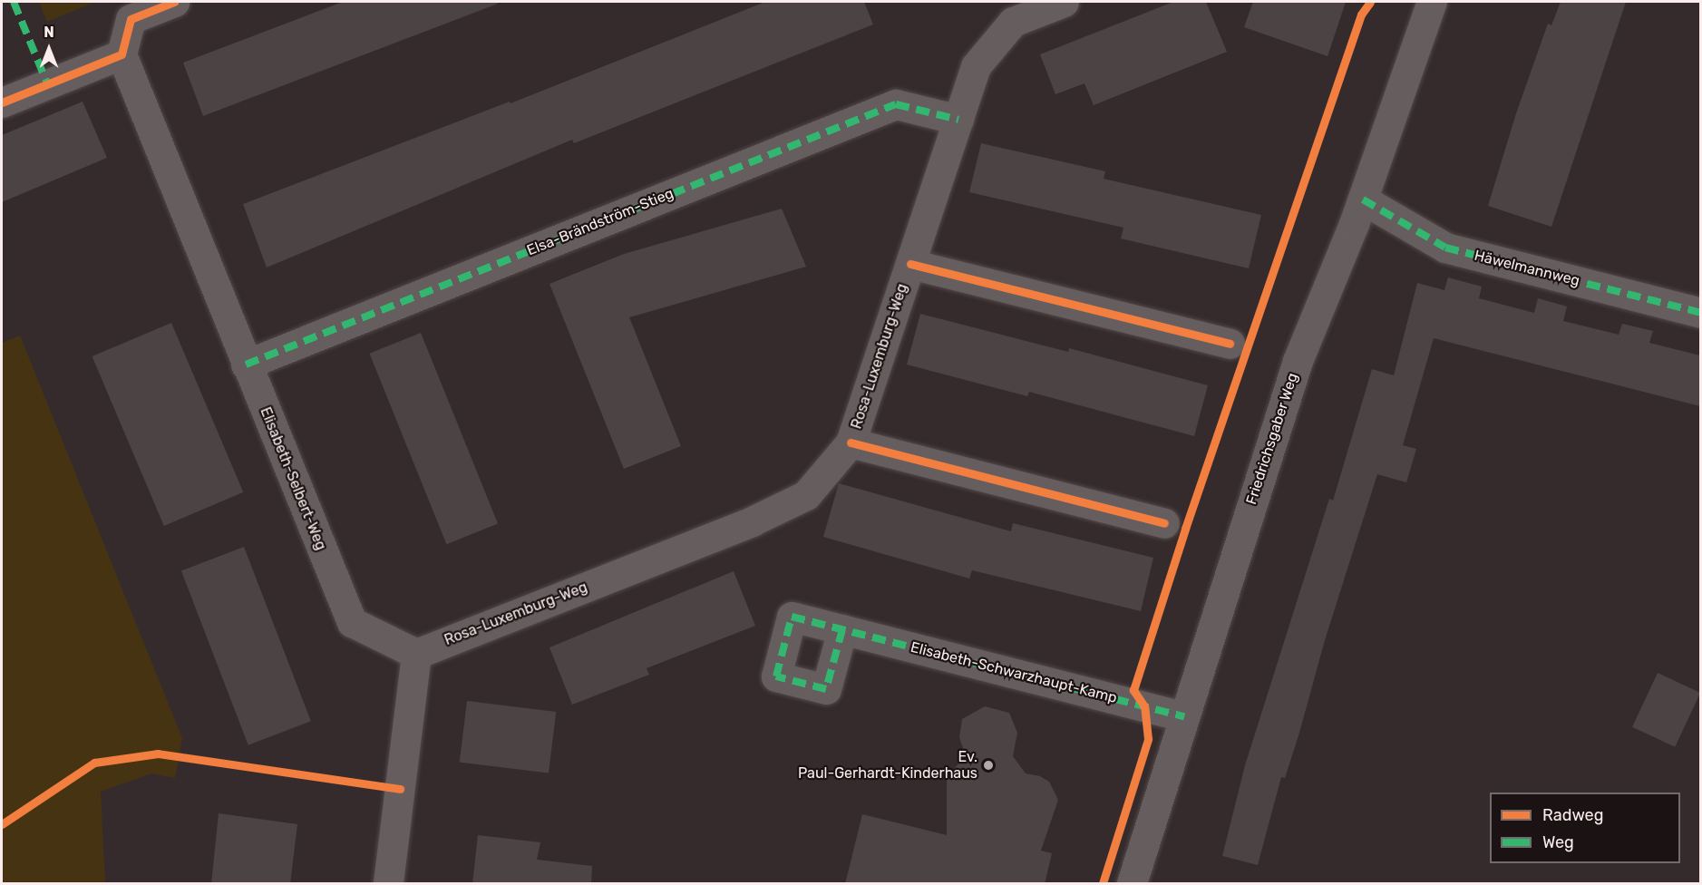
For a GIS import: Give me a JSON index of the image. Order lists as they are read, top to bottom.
{
  "streets": {
    "street": [
      "Elsa-Brändström-Stieg",
      "Häwelmannweg",
      "Rosa-Luxemburg-Weg",
      "Friedrichsgaber Weg",
      "Elisabeth-Selbert-Weg",
      "Elisabeth-Schwarzhaupt-Kamp"
    ]
  },
  "crossings": [
    ["Elsa-Brändström-Stieg", "Rosa-Luxemburg-Weg"],
    ["Elsa-Brändström-Stieg", "Elisabeth-Selbert-Weg"],
    ["Häwelmannweg", "Friedrichsgaber Weg"],
    ["Rosa-Luxemburg-Weg", "Elisabeth-Selbert-Weg"],
    ["Friedrichsgaber Weg", "Elisabeth-Schwarzhaupt-Kamp"]
  ],
  "places": ["Ev. Paul-Gerhardt-Kinderhaus"],
  "legend": ["Radweg", "Weg"],
  "north": "top"
}
